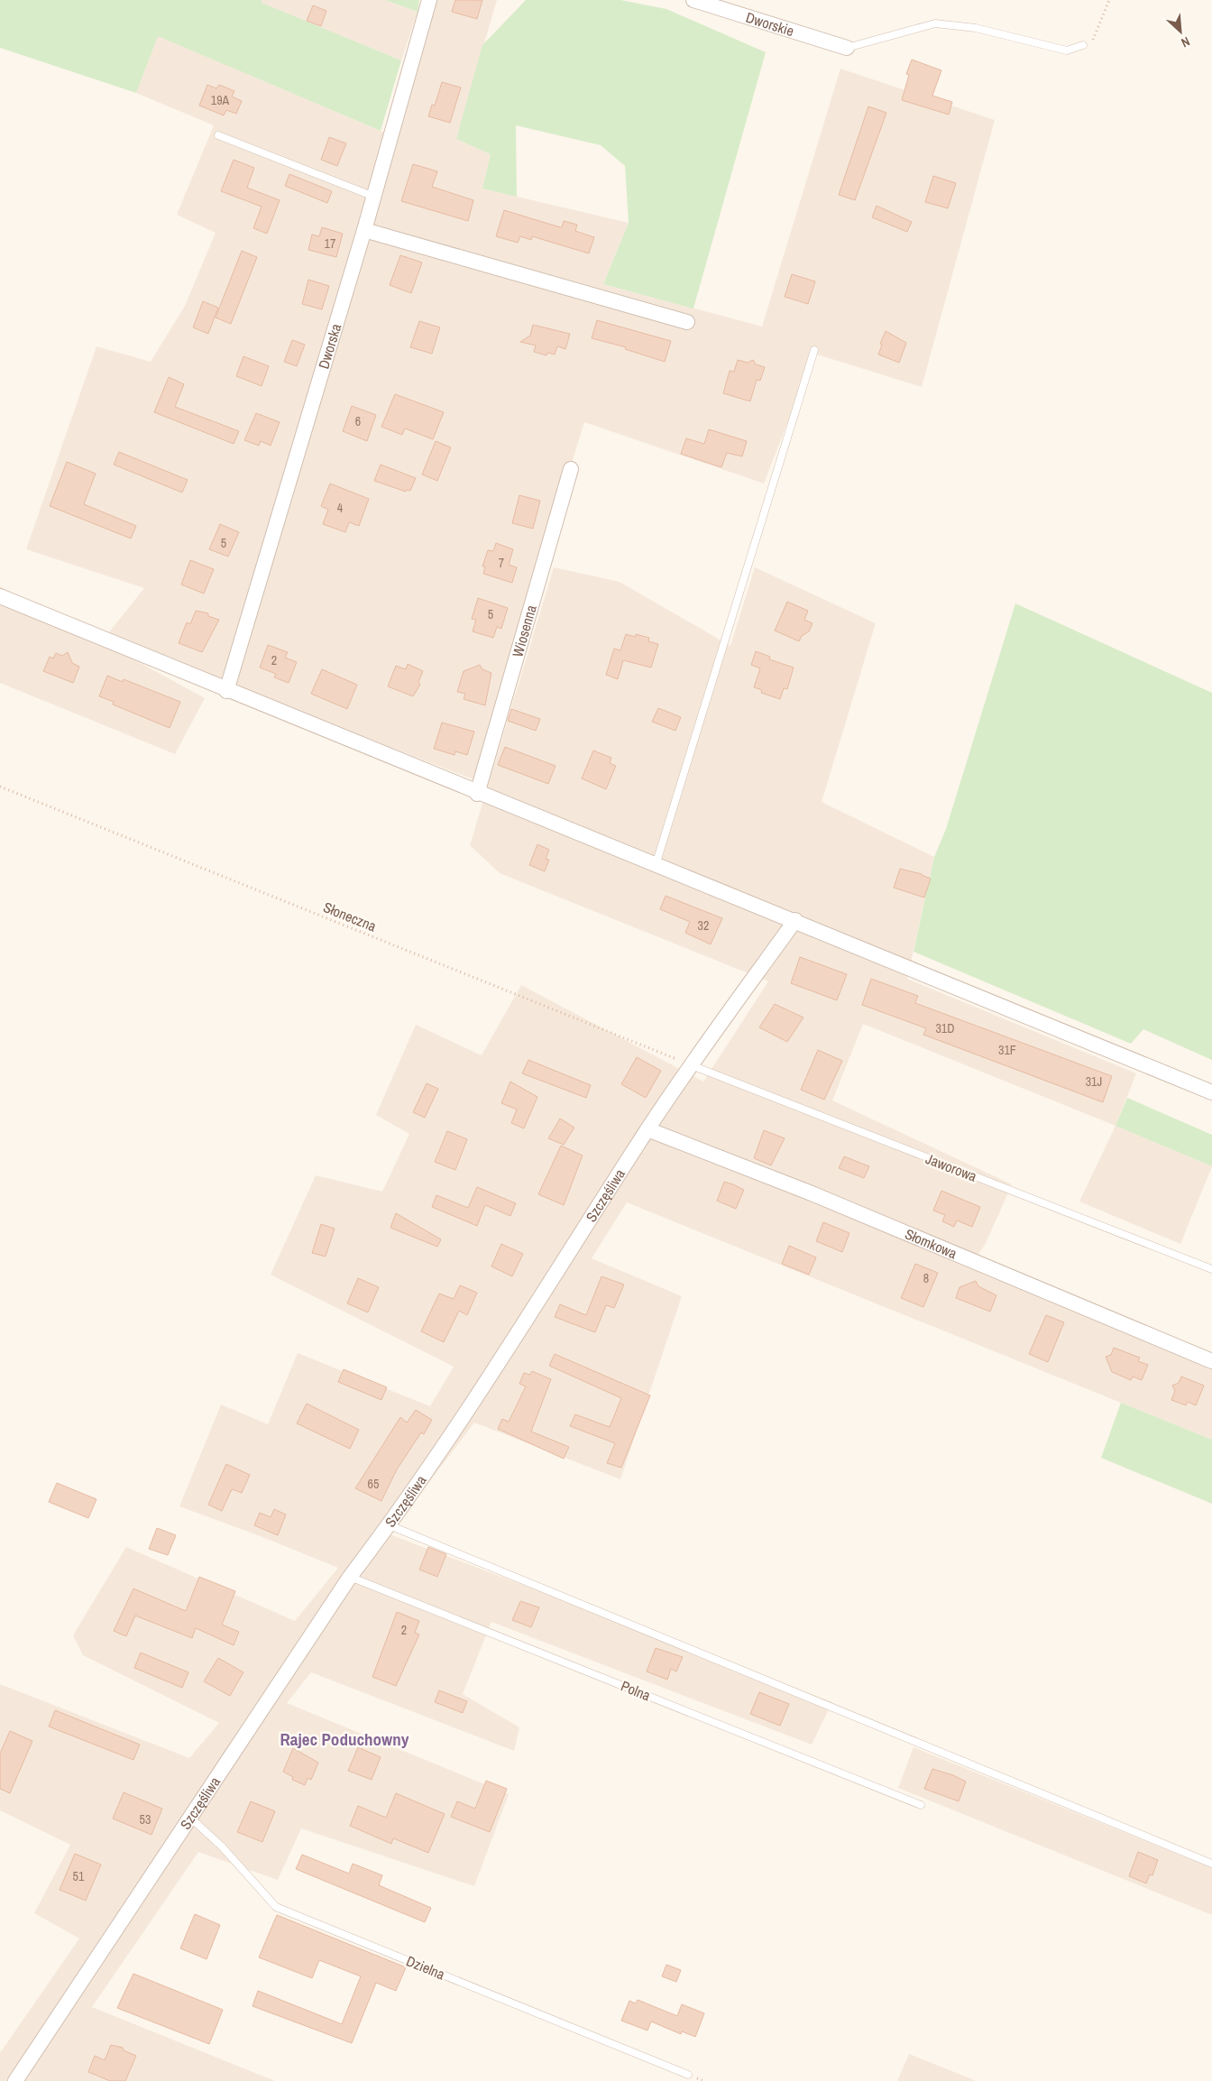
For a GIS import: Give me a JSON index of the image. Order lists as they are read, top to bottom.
{
  "streets": {
    "street": [
      "Dworskie",
      "Dworska",
      "Wiosenna",
      "Szczęśliwa",
      "Słomkowa"
    ],
    "lane": ["Jaworowa", "Polna", "Dzielna"],
    "path": ["Słoneczna"]
  },
  "crossings": [
    ["Słoneczna", "Jaworowa"],
    ["Słoneczna", "Szczęśliwa"],
    ["Jaworowa", "Szczęśliwa"],
    ["Szczęśliwa", "Słomkowa"],
    ["Szczęśliwa", "Polna"],
    ["Szczęśliwa", "Dzielna"]
  ],
  "districts": ["Rajec Poduchowny"],
  "house_numbers": [
    "19A",
    "17",
    "6",
    "4",
    "5",
    "7",
    "5",
    "2",
    "32",
    "31D",
    "31F",
    "31J",
    "8",
    "65",
    "2",
    "53",
    "51"
  ],
  "north": "bottom right"
}
